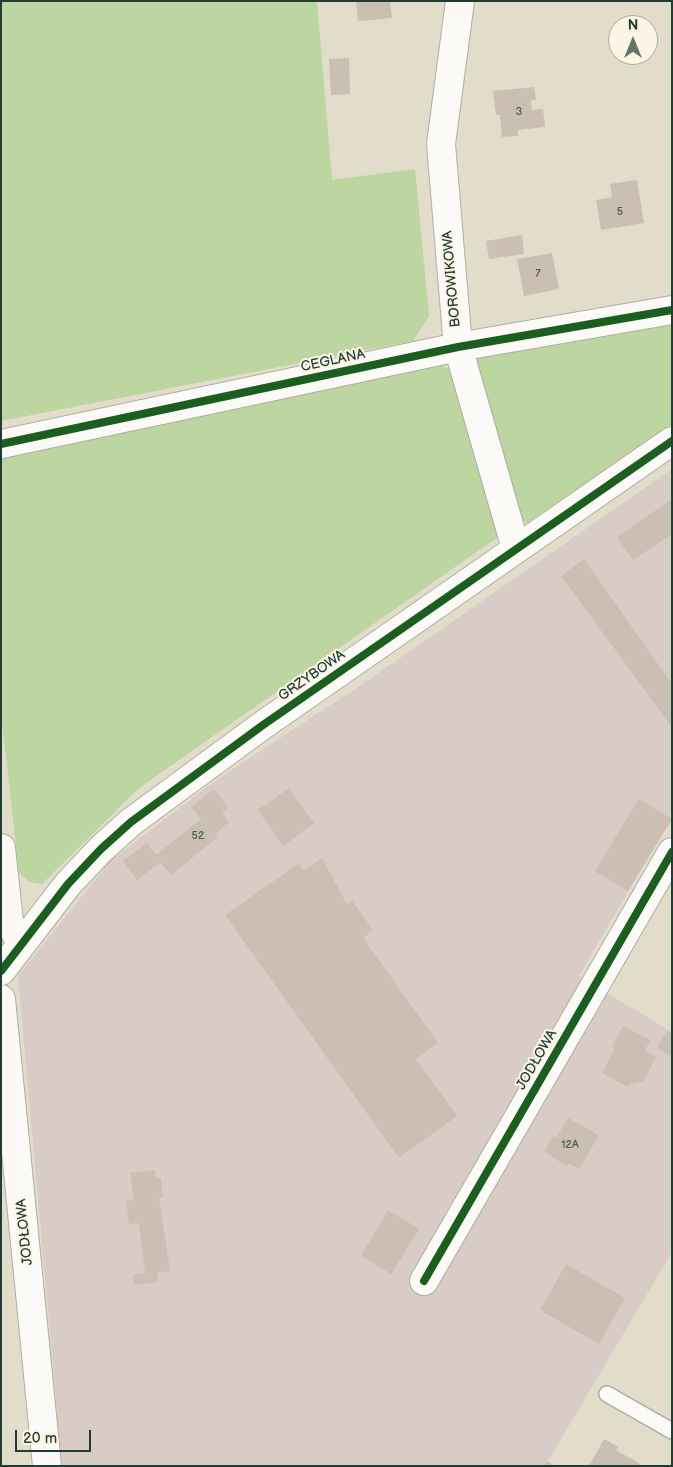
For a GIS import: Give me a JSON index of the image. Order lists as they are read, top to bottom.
{
  "streets": {
    "street": [
      "BOROWIKOWA",
      "CEGLANA",
      "GRZYBOWA",
      "JODŁOWA"
    ]
  },
  "crossings": [
    ["BOROWIKOWA", "CEGLANA"],
    ["BOROWIKOWA", "GRZYBOWA"]
  ],
  "house_numbers": [
    "3",
    "5",
    "7",
    "52",
    "12A"
  ],
  "scale_bar": "20 m",
  "north": "top"
}
